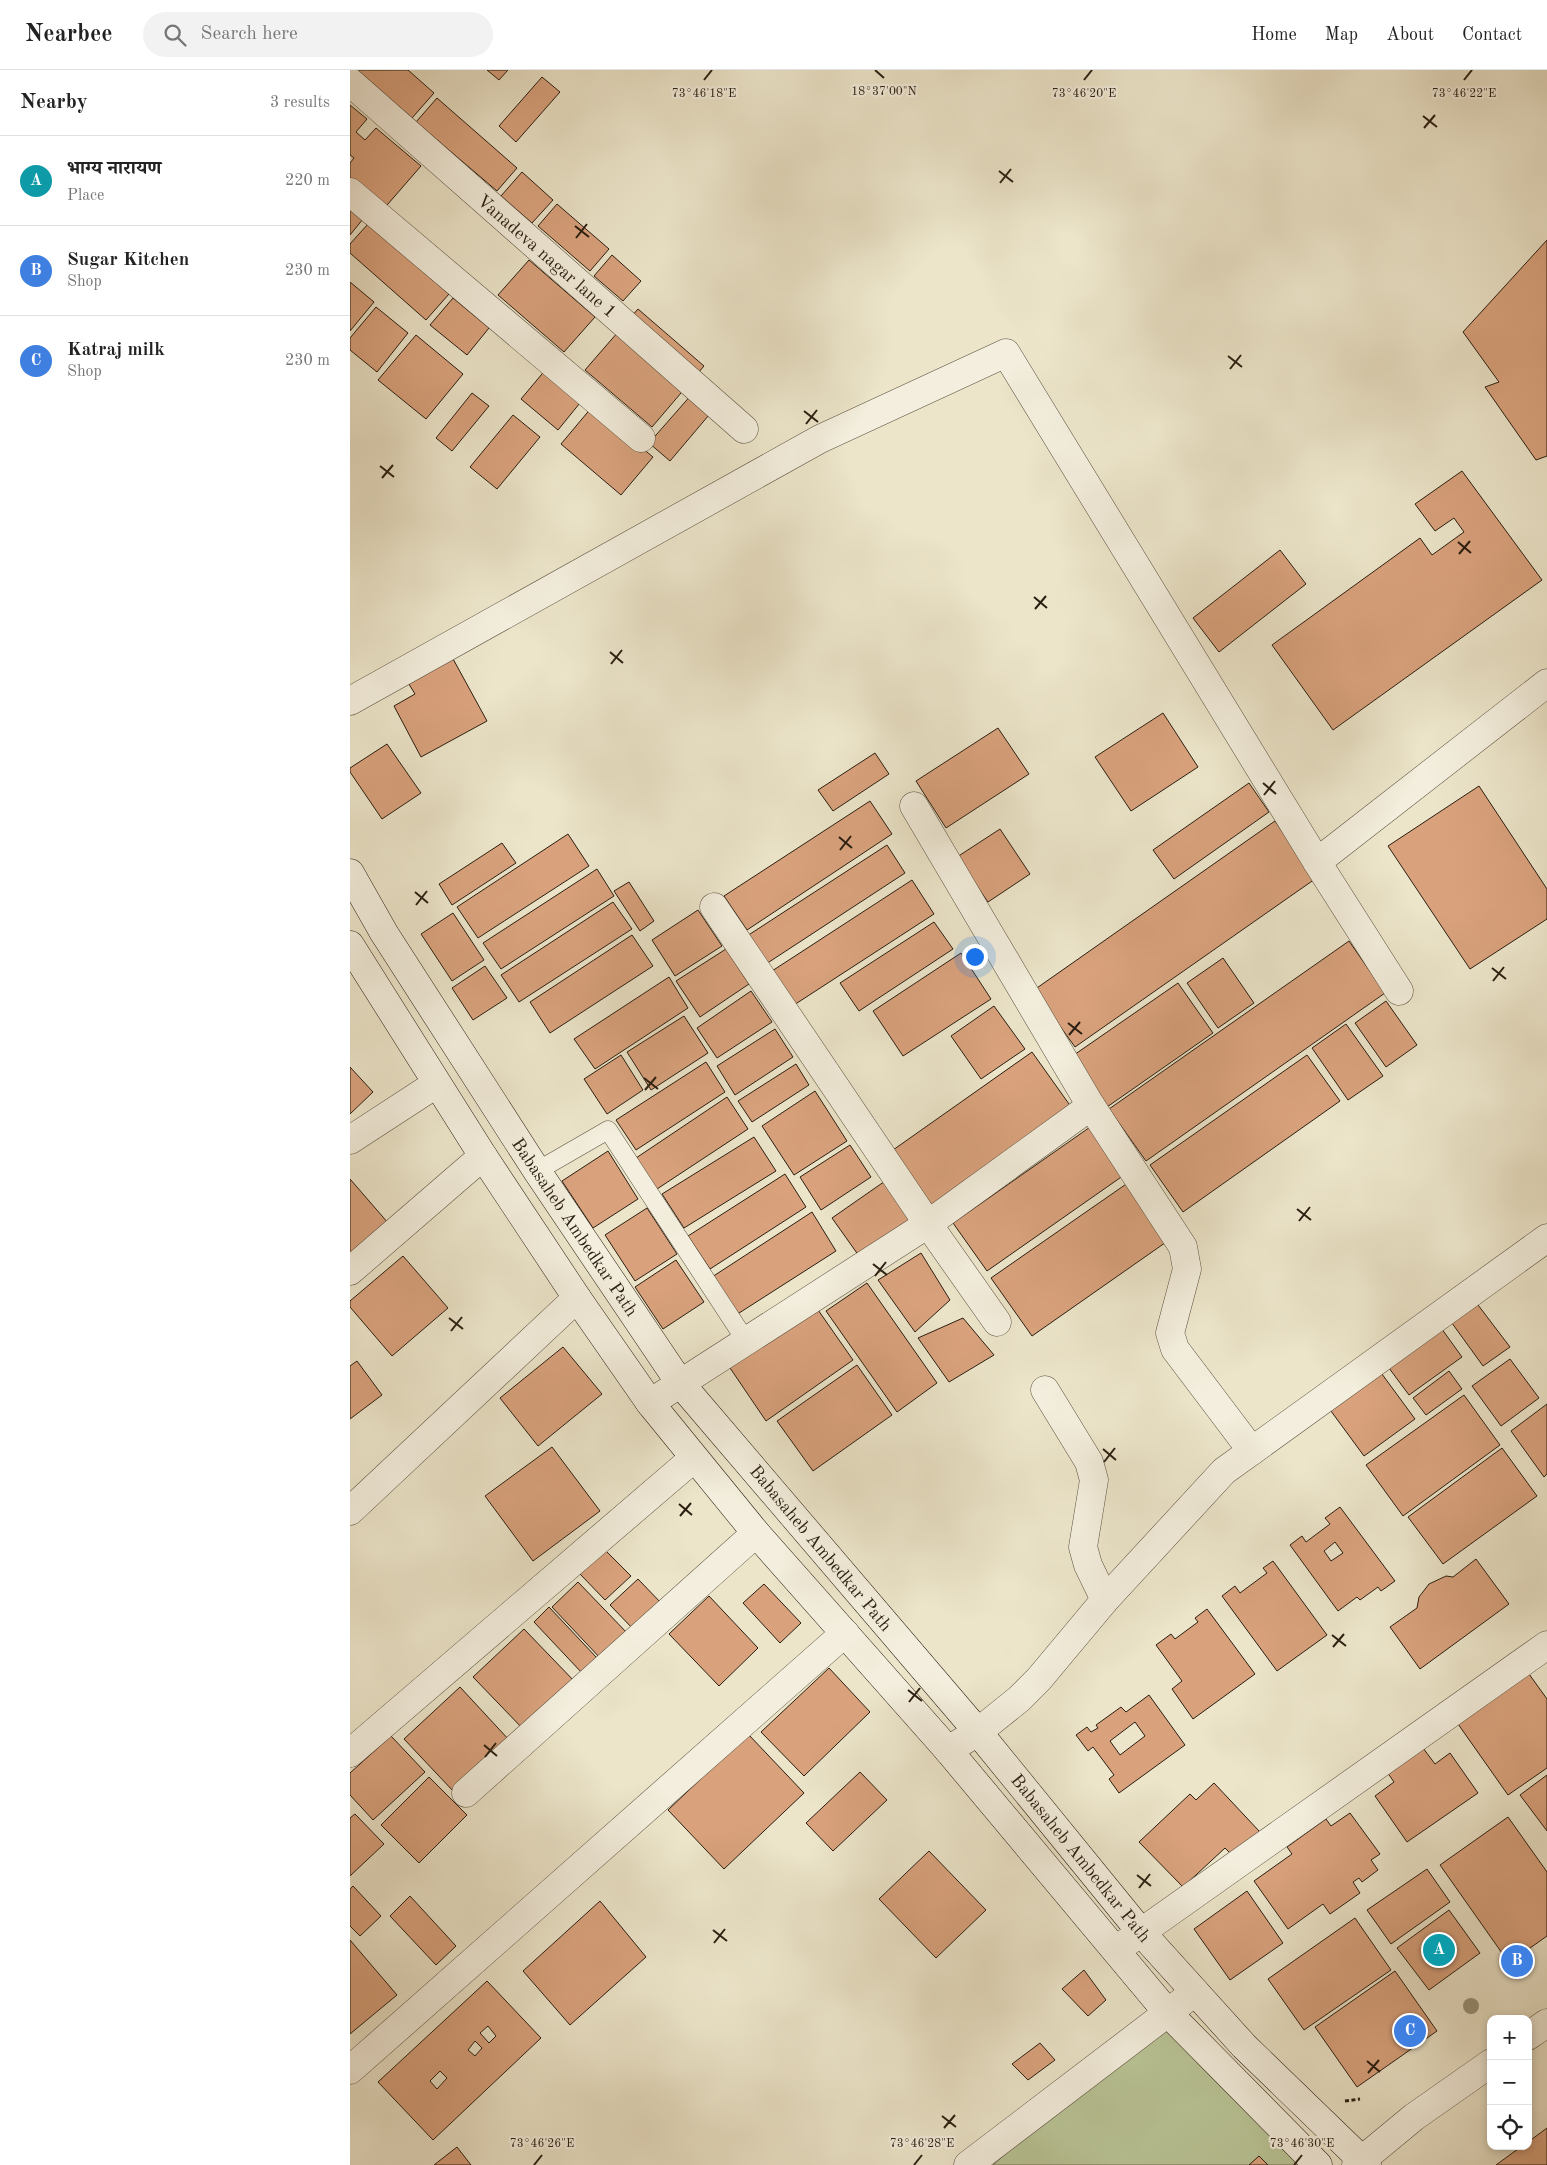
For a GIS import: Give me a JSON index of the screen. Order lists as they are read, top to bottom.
{
  "streets": {
    "street": ["Vanadeva nagar lane 1", "Babasaheb Ambedkar Path"]
  },
  "page": {
    "header": "Nearbee",
    "search": "Search here",
    "nav": [
      "Home",
      "Map",
      "About",
      "Contact"
    ],
    "heading": ["Nearby", "3 results"],
    "list": [
      {
        "mark": "A",
        "name": "भाग्य नारायण",
        "note": "Place",
        "value": "220 m"
      },
      {
        "mark": "B",
        "name": "Sugar Kitchen",
        "note": "Shop",
        "value": "230 m"
      },
      {
        "mark": "C",
        "name": "Katraj milk",
        "note": "Shop",
        "value": "230 m"
      }
    ],
    "pins": ["A", "B", "C"],
    "map_buttons": ["+", "−"]
  },
  "coordinates": [
    "18°37'00\"N",
    "73°46'18\"E",
    "73°46'20\"E",
    "73°46'22\"E",
    "73°46'26\"E",
    "73°46'28\"E",
    "73°46'30\"E"
  ]
}
